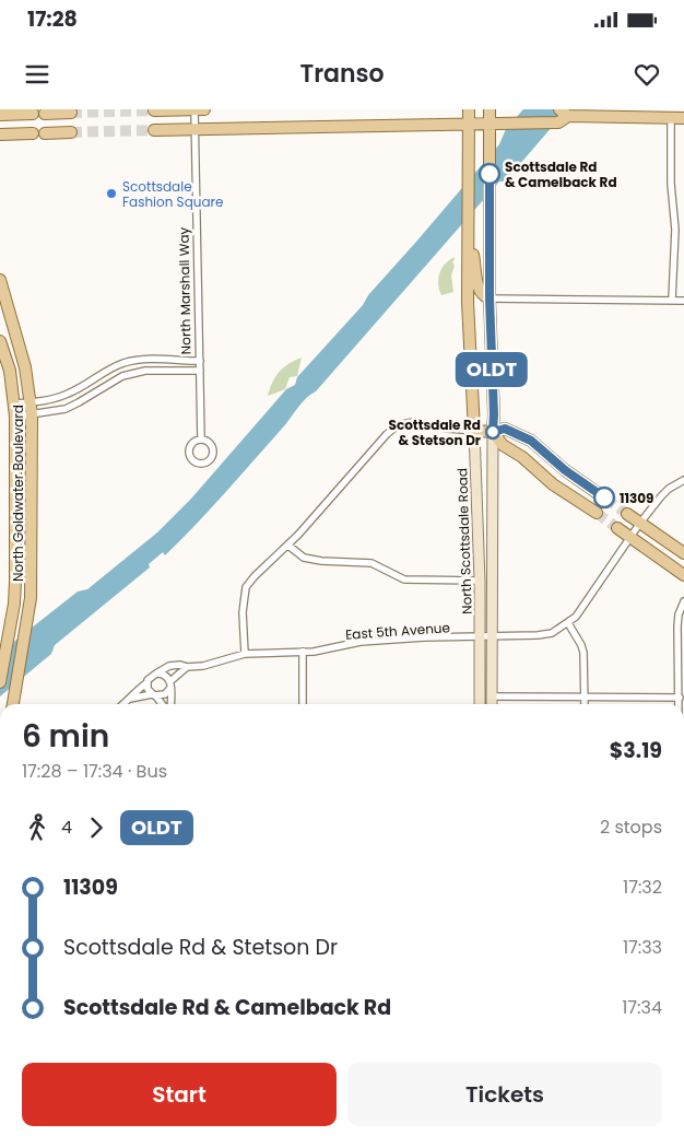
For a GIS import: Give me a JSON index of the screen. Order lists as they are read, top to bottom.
{
  "streets": {
    "main road": ["North Goldwater Boulevard", "North Scottsdale Road"],
    "street": ["North Marshall Way", "East 5th Avenue"]
  },
  "crossings": [
    ["North Scottsdale Road", "East 5th Avenue"]
  ],
  "places": [
    "Scottsdale Rd & Camelback Rd",
    "Scottsdale Fashion Square",
    "Scottsdale Rd & Stetson Dr",
    "11309"
  ],
  "lines": ["bus line OLDT"],
  "page": {
    "status": "17:28",
    "header": "Transo",
    "on_map": "OLDT",
    "heading": ["6 min", "17:28 – 17:34 · Bus", "$3.19"],
    "legs": ["4", "OLDT", "2 stops"],
    "list": [
      {
        "name": "11309",
        "value": "17:32"
      },
      {
        "name": "Scottsdale Rd & Stetson Dr",
        "value": "17:33"
      },
      {
        "name": "Scottsdale Rd & Camelback Rd",
        "value": "17:34"
      }
    ],
    "buttons": ["Start", "Tickets"]
  }
}
